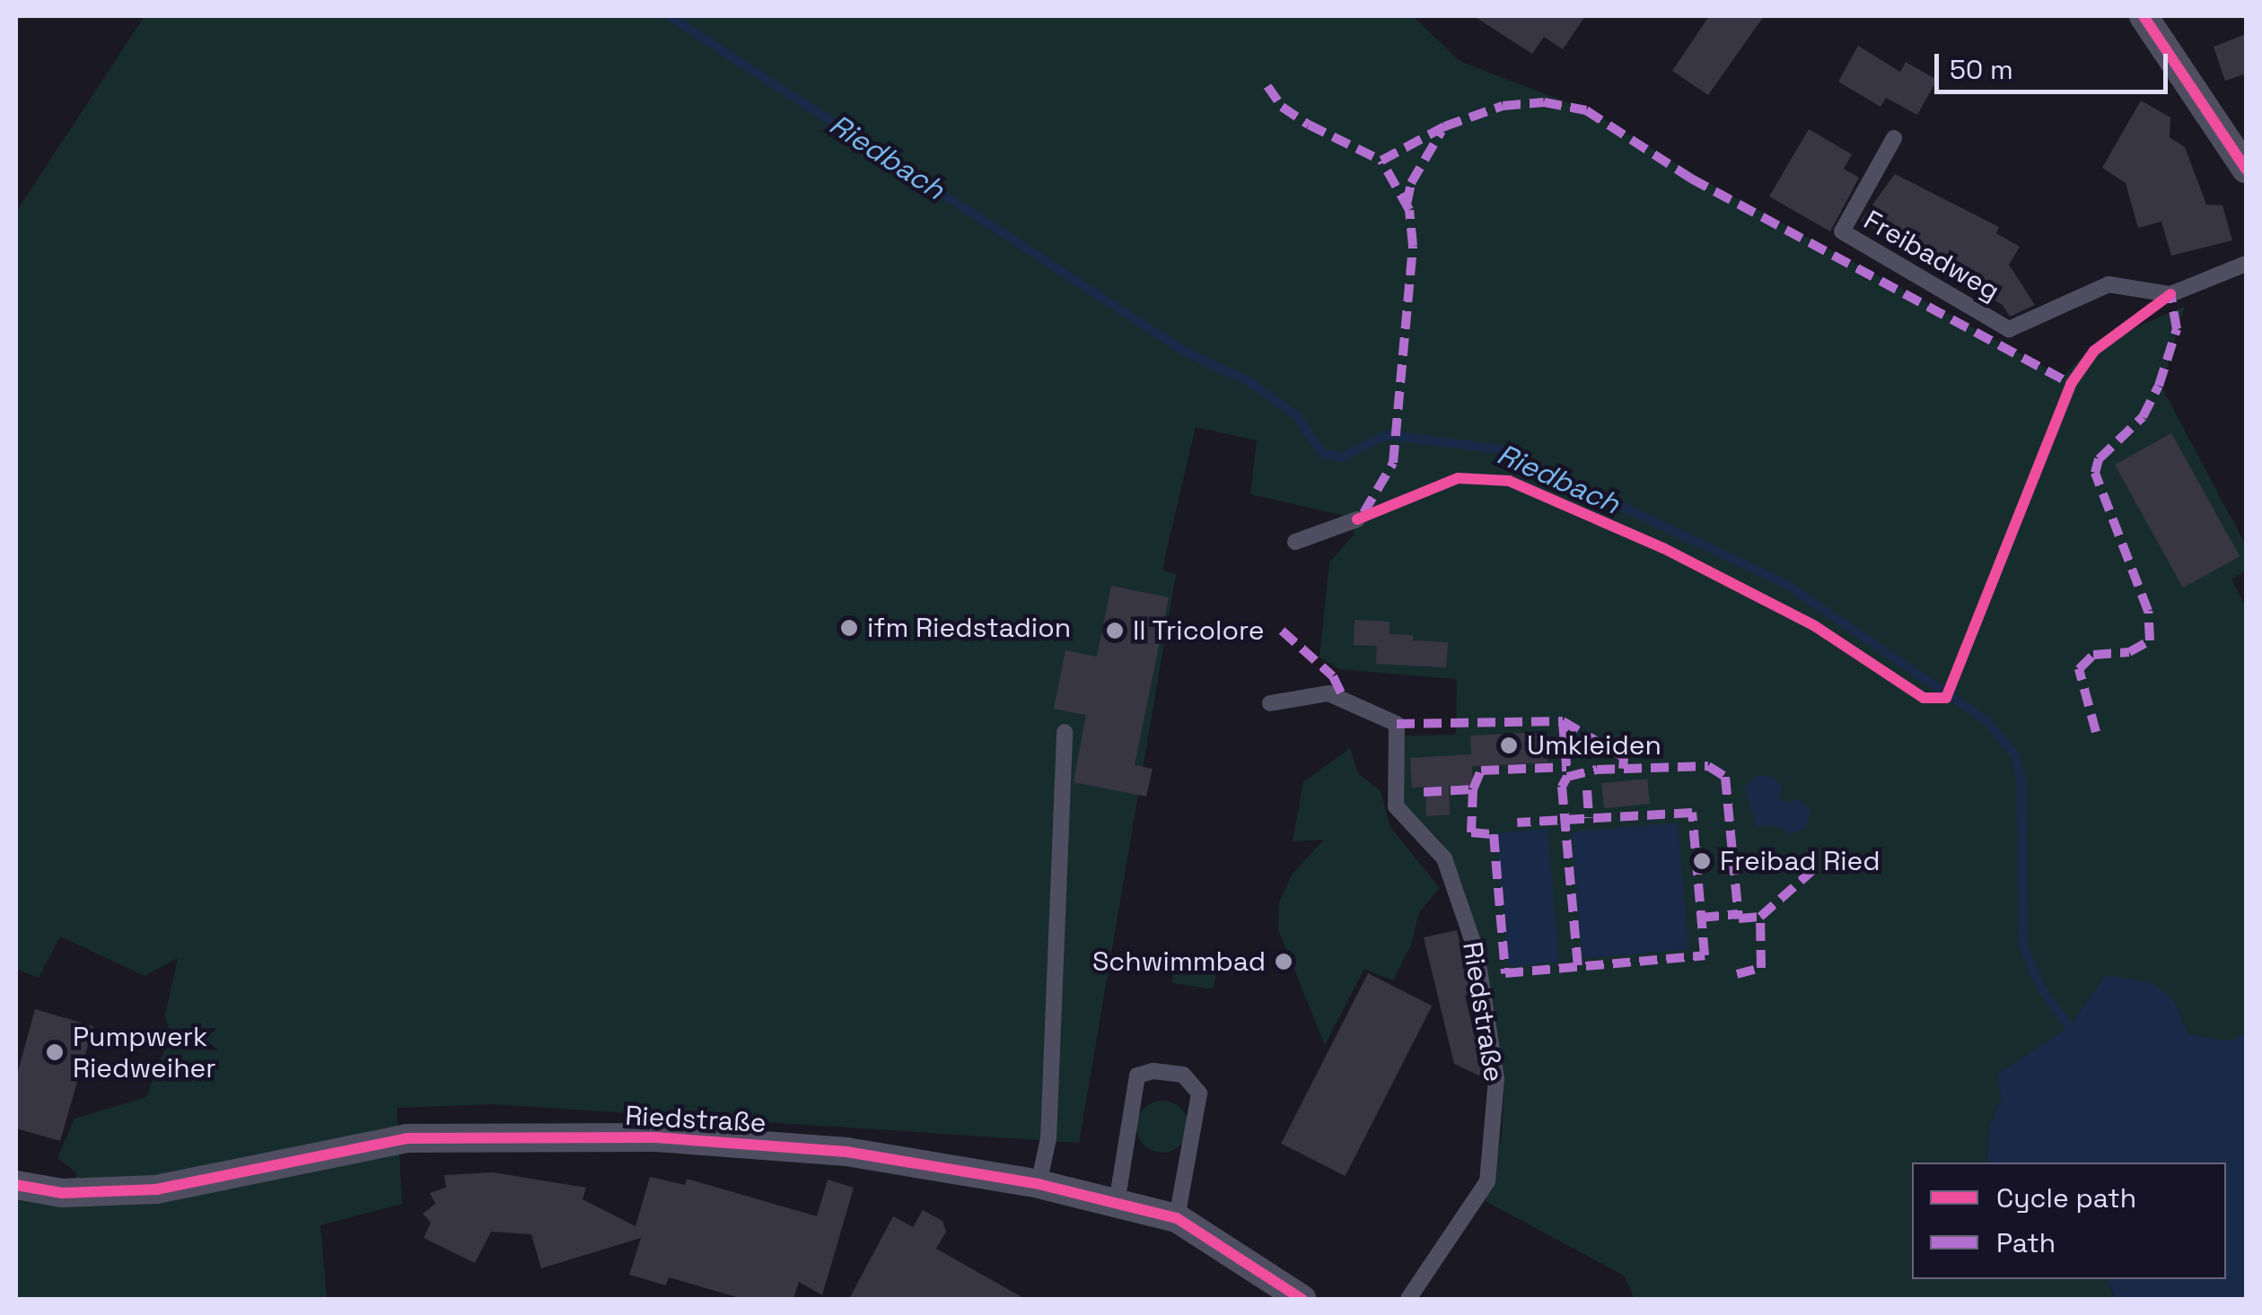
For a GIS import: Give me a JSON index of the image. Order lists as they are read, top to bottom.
{
  "streets": {
    "street": ["Riedstraße"],
    "lane": ["Freibadweg"]
  },
  "water": ["Riedbach"],
  "places": [
    "ifm Riedstadion",
    "Il Tricolore",
    "Umkleiden",
    "Freibad Ried",
    "Schwimmbad",
    "Pumpwerk Riedweiher"
  ],
  "legend": ["Cycle path", "Path"],
  "scale_bar": "50 m"
}
